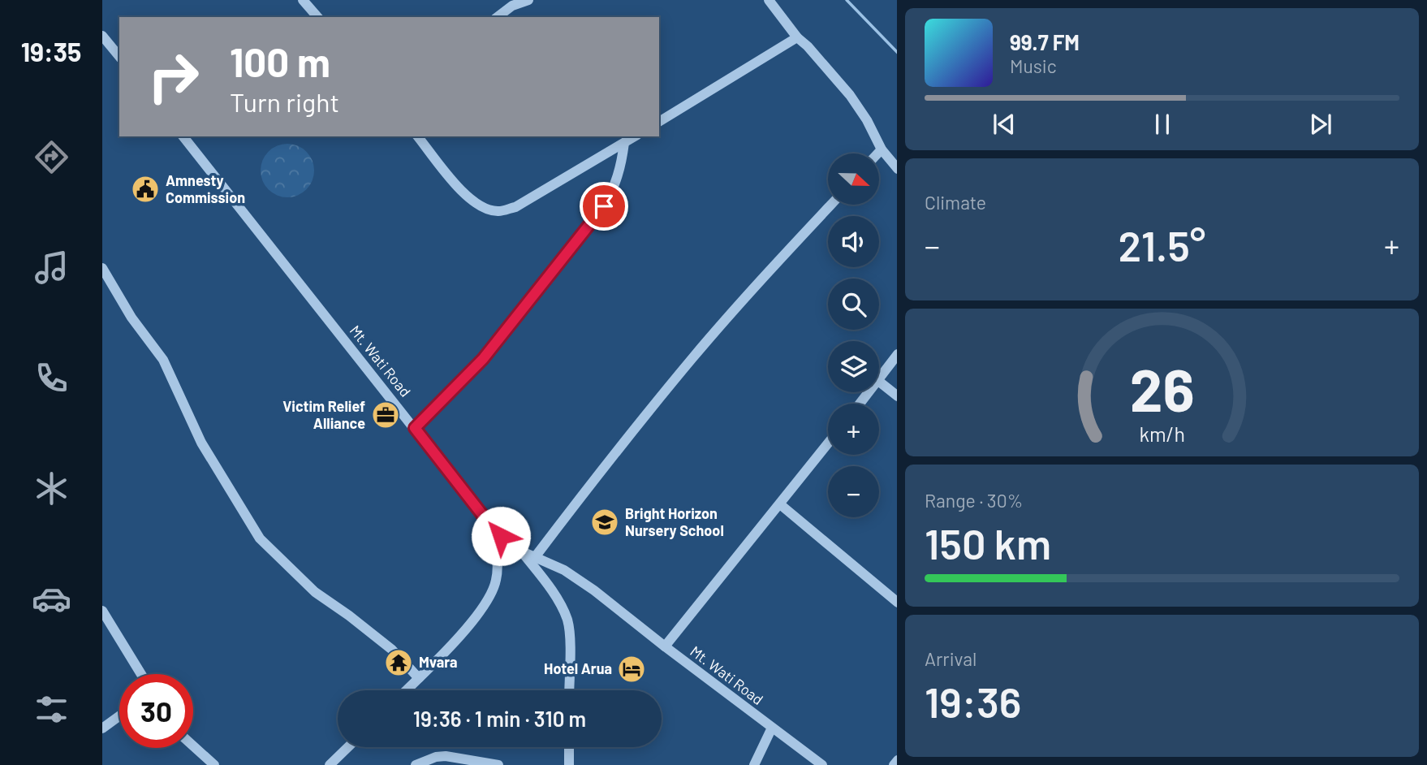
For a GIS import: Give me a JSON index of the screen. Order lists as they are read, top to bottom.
{
  "streets": {
    "street": ["Mt. Wati Road"]
  },
  "places": {
    "public building": ["Amnesty Commission"],
    "office": ["Victim Relief Alliance"],
    "school or university": ["Bright Horizon Nursery School"],
    "temple": ["Mvara"],
    "hotel": ["Hotel Arua"]
  },
  "north": "right",
  "page": {
    "tabs": "19:35",
    "turn": ["100 m", "Turn right"],
    "song": ["99.7 FM", "Music"],
    "map_buttons": ["+", "−"],
    "tile": [
      "Climate",
      ["Range · 30%", "150 km"],
      ["Arrival", "19:36"]
    ],
    "heat": ["−", "21.5°", "+"],
    "limit": "30",
    "trip": "19:36 · 1 min · 310 m",
    "gauge": ["26", "km/h"]
  }
}
